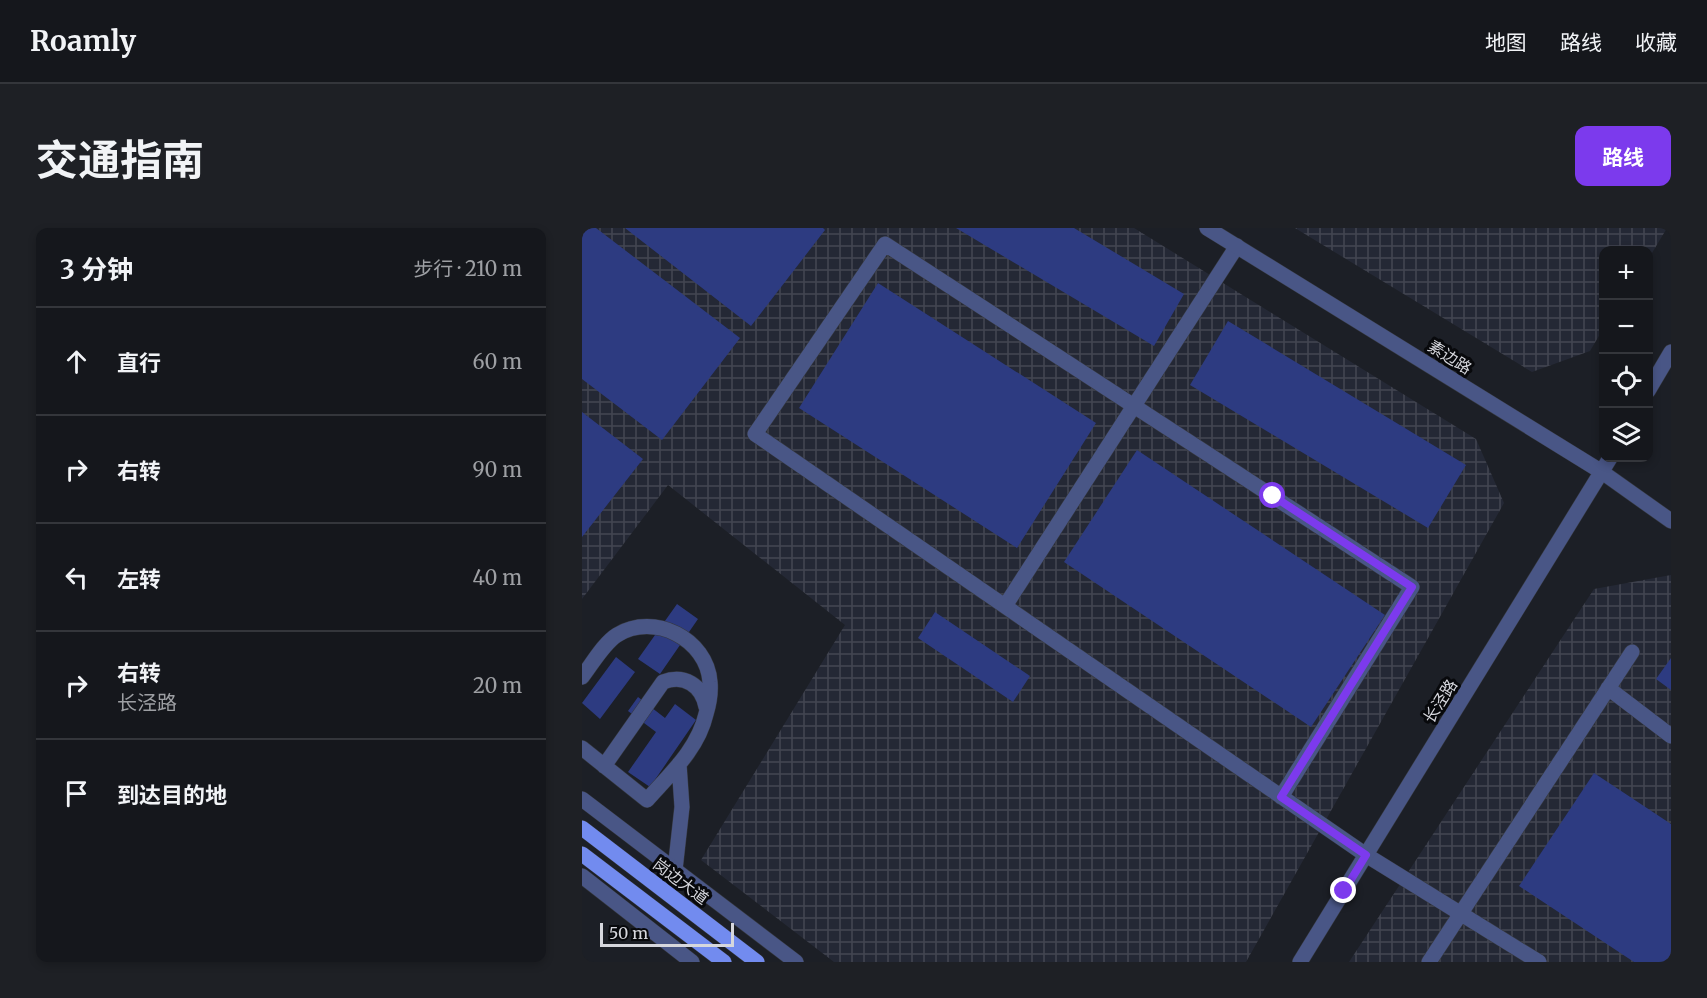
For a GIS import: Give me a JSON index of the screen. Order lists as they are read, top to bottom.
{
  "streets": {
    "main road": ["岗边大道"],
    "street": ["素边路", "长泾路"]
  },
  "crossings": [
    ["素边路", "长泾路"]
  ],
  "scale_bar": "50 m",
  "page": {
    "header": "Roamly",
    "nav": ["地图", "路线", "收藏"],
    "title": "交通指南",
    "buttons": "路线",
    "heading": ["3 分钟", "步行 · 210 m"],
    "map_buttons": ["+", "−"],
    "list": [
      ["直行", "60 m"],
      ["右转", "90 m"],
      ["左转", "40 m"],
      ["右转", "长泾路", "20 m"],
      "到达目的地"
    ],
    "scale": "50 m"
  }
}
